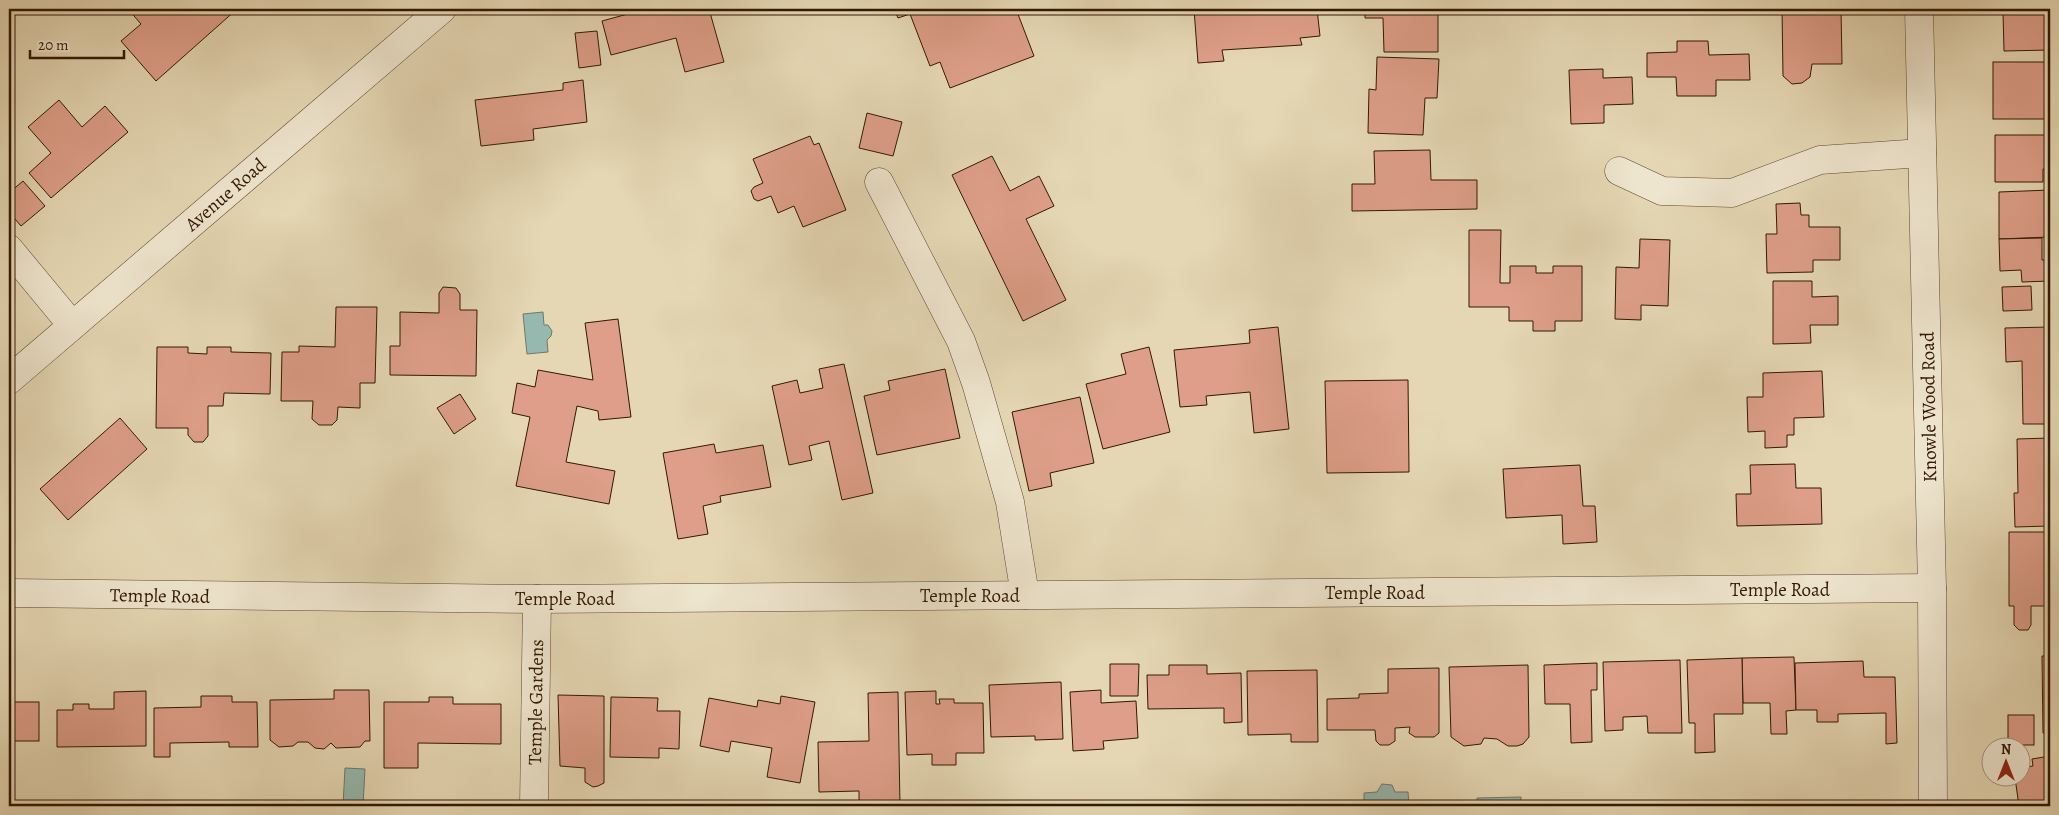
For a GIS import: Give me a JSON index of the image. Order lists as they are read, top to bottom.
{
  "streets": {
    "street": [
      "Avenue Road",
      "Knowle Wood Road",
      "Temple Road",
      "Temple Gardens"
    ]
  },
  "crossings": [
    ["Knowle Wood Road", "Temple Road"],
    ["Temple Road", "Temple Gardens"]
  ],
  "scale_bar": "20 m",
  "north": "top"
}
